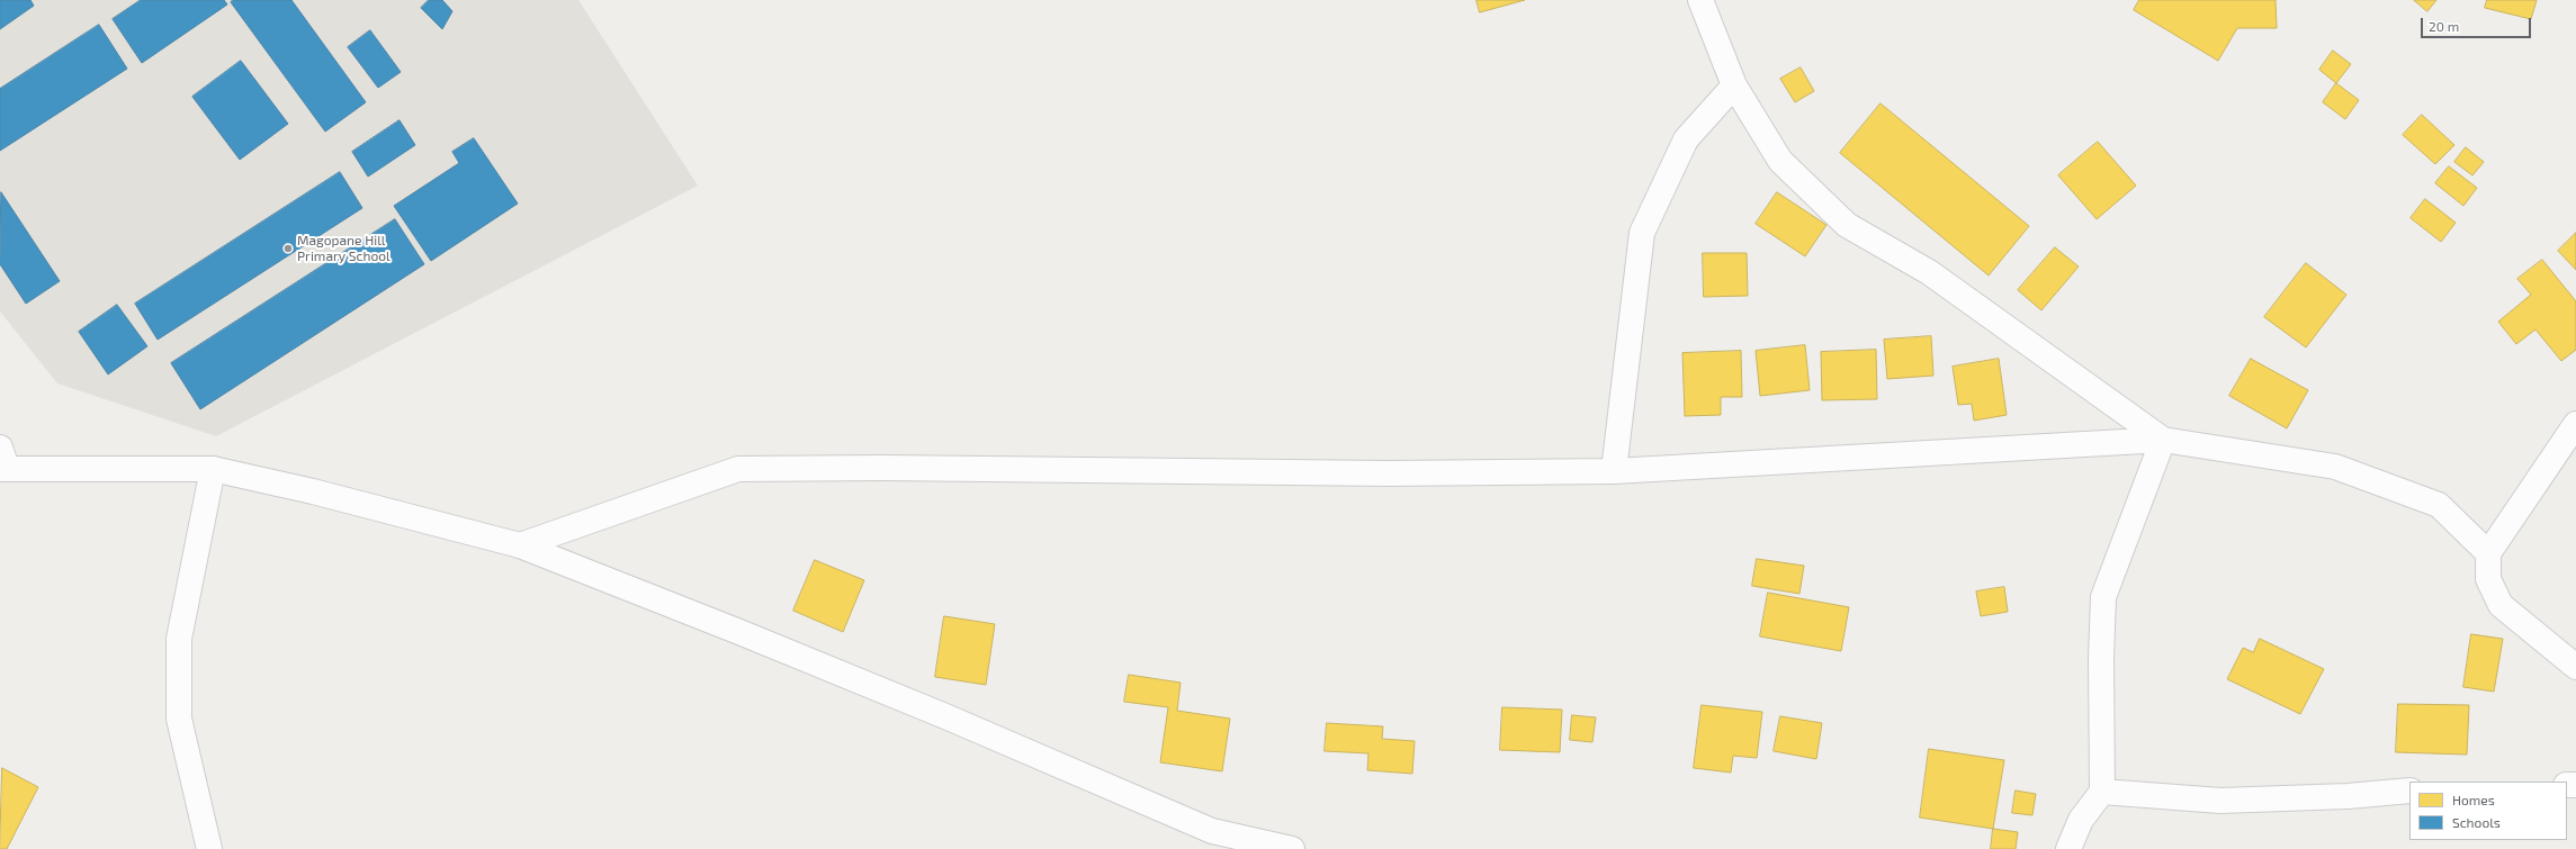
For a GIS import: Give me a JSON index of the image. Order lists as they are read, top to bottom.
{
  "places": ["Magopane Hill Primary School"],
  "legend": ["Homes", "Schools"],
  "scale_bar": "20 m"
}
